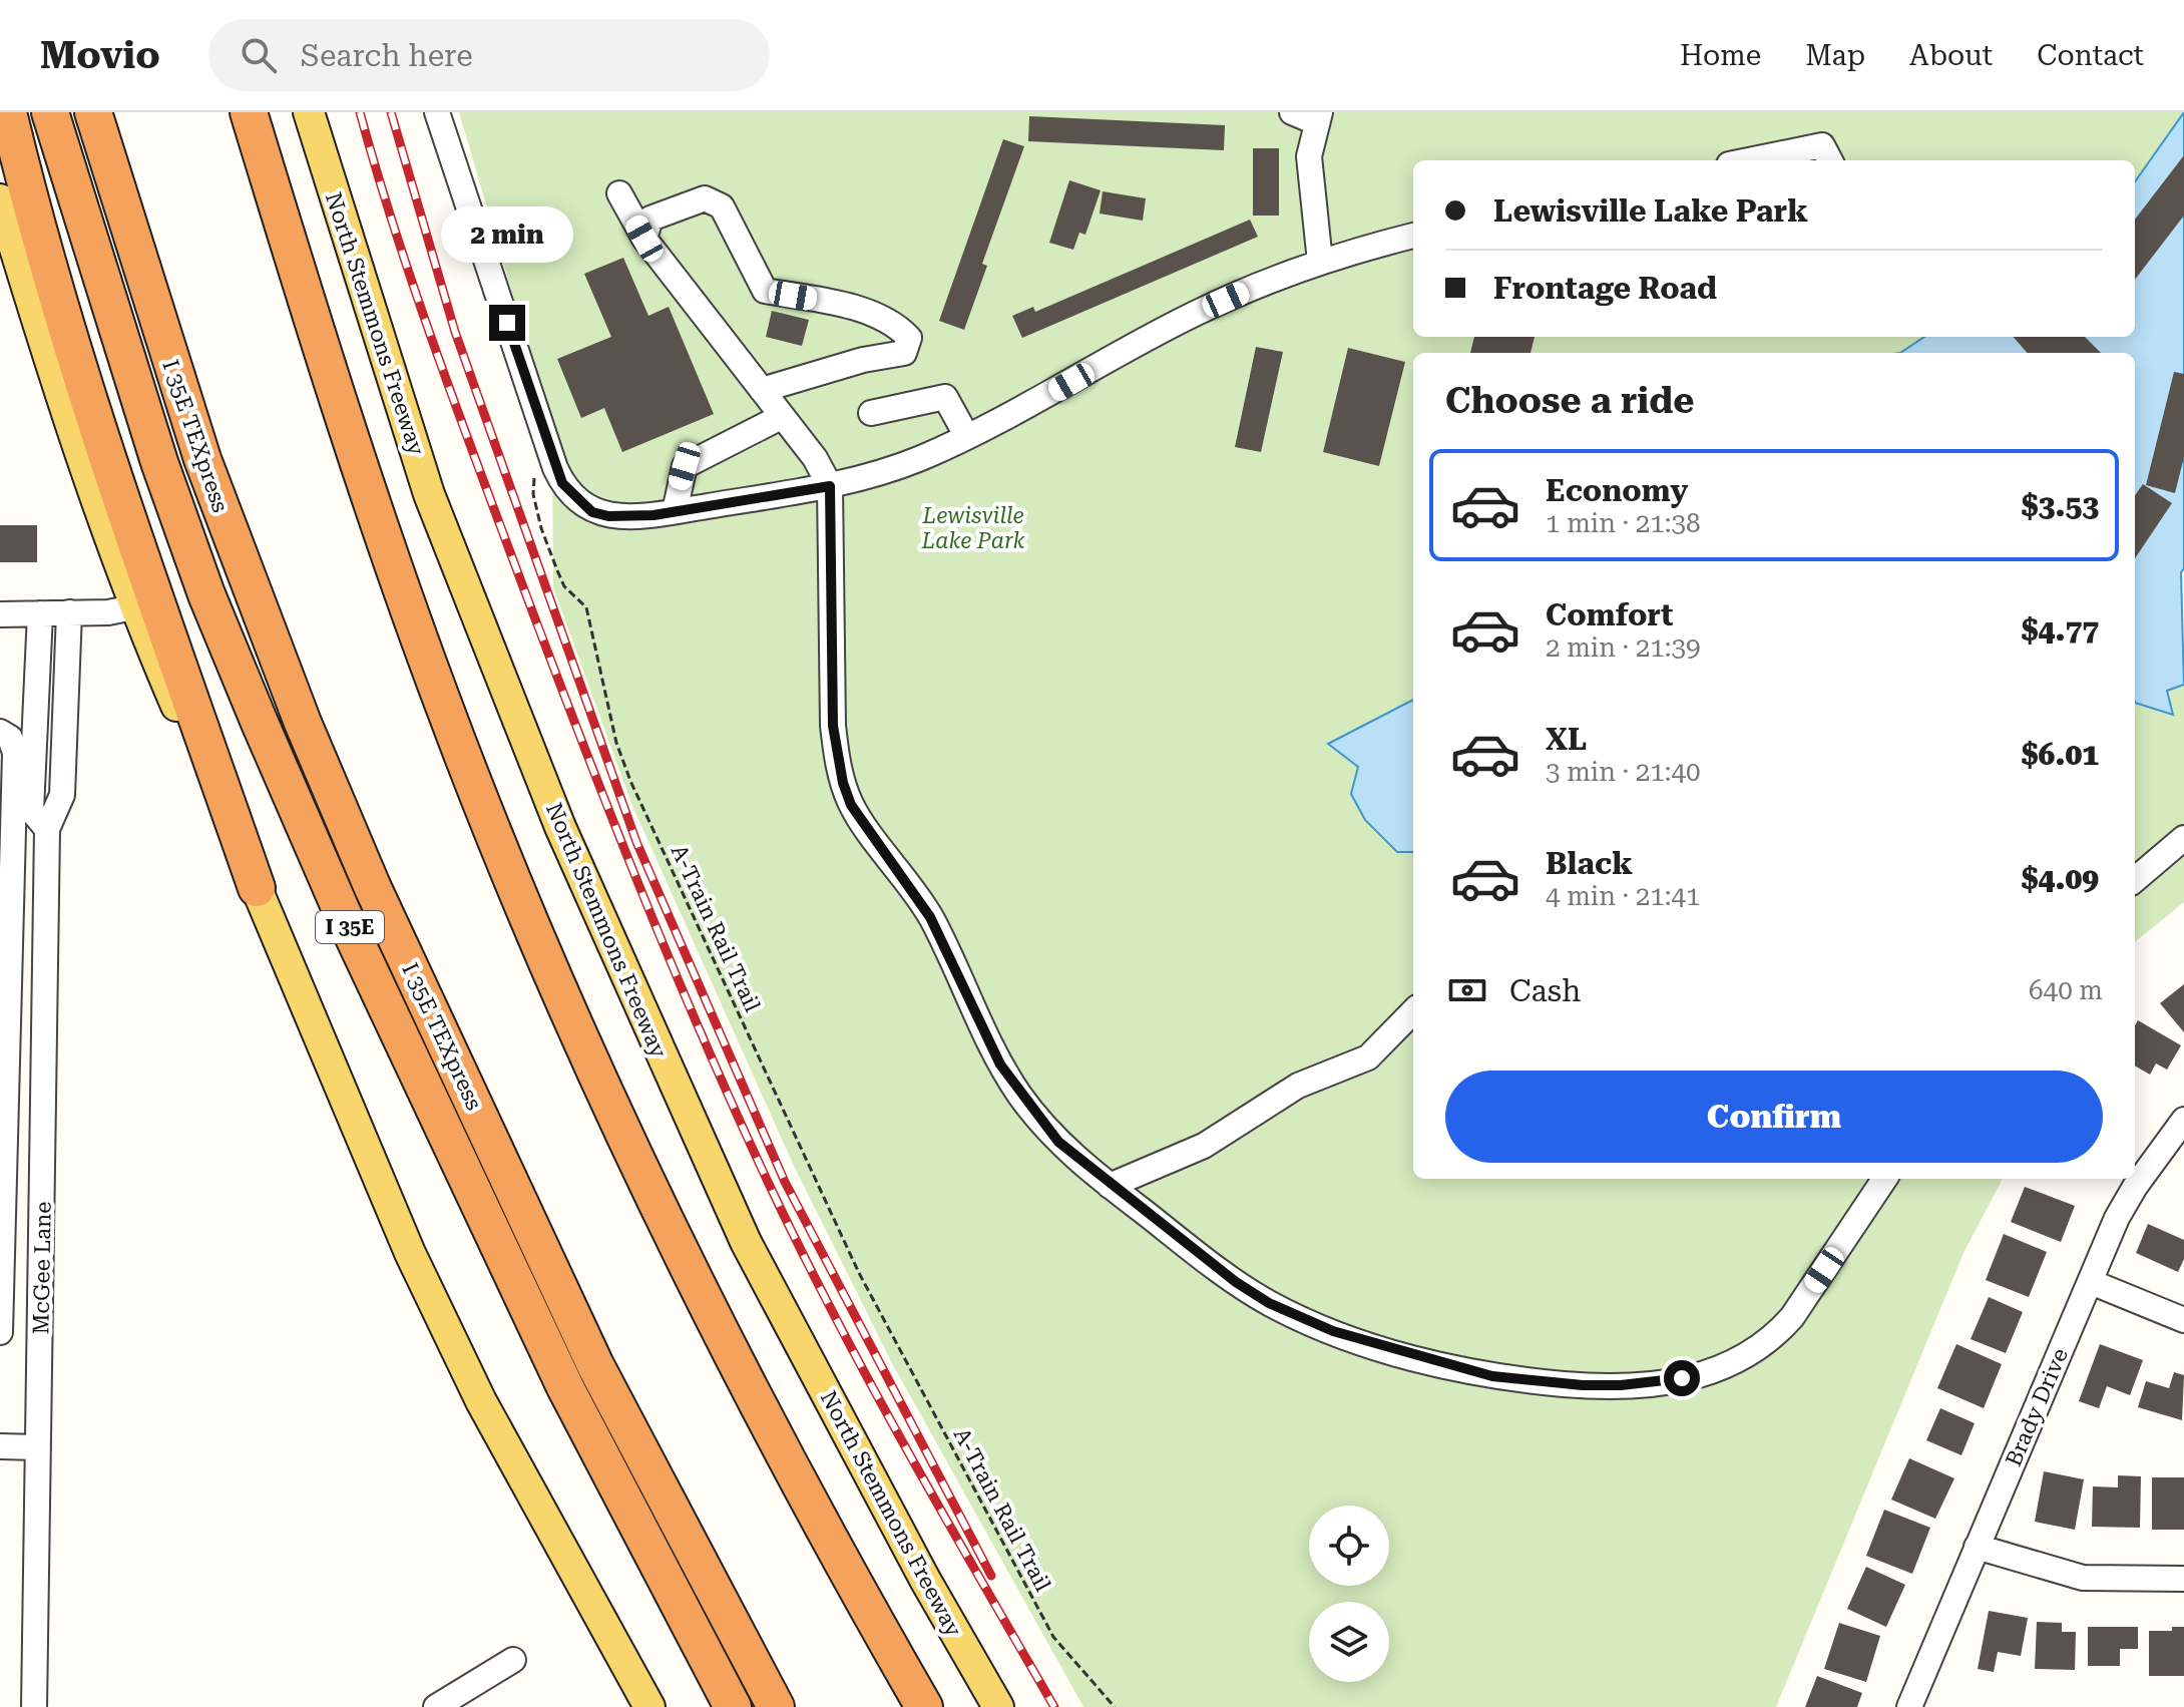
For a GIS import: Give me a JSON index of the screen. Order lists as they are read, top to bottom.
{
  "streets": {
    "highway": ["I 35E TEXpress", "I 35E"],
    "main road": ["North Stemmons Freeway"],
    "street": ["McGee Lane", "Brady Drive"],
    "path": ["A-Train Rail Trail"]
  },
  "parks": ["Lewisville Lake Park"],
  "page": {
    "header": "Movio",
    "search": "Search here",
    "nav": [
      "Home",
      "Map",
      "About",
      "Contact"
    ],
    "banner": ["Lewisville Lake Park", "Frontage Road"],
    "bubble": "2 min",
    "heading": "Choose a ride",
    "list": [
      {
        "name": "Economy",
        "note": "1 min · 21:38",
        "value": "$3.53"
      },
      {
        "name": "Comfort",
        "note": "2 min · 21:39",
        "value": "$4.77"
      },
      {
        "name": "XL",
        "note": "3 min · 21:40",
        "value": "$6.01"
      },
      {
        "name": "Black",
        "note": "4 min · 21:41",
        "value": "$4.09"
      }
    ],
    "pay": ["Cash", "640 m"],
    "buttons": "Confirm"
  }
}
